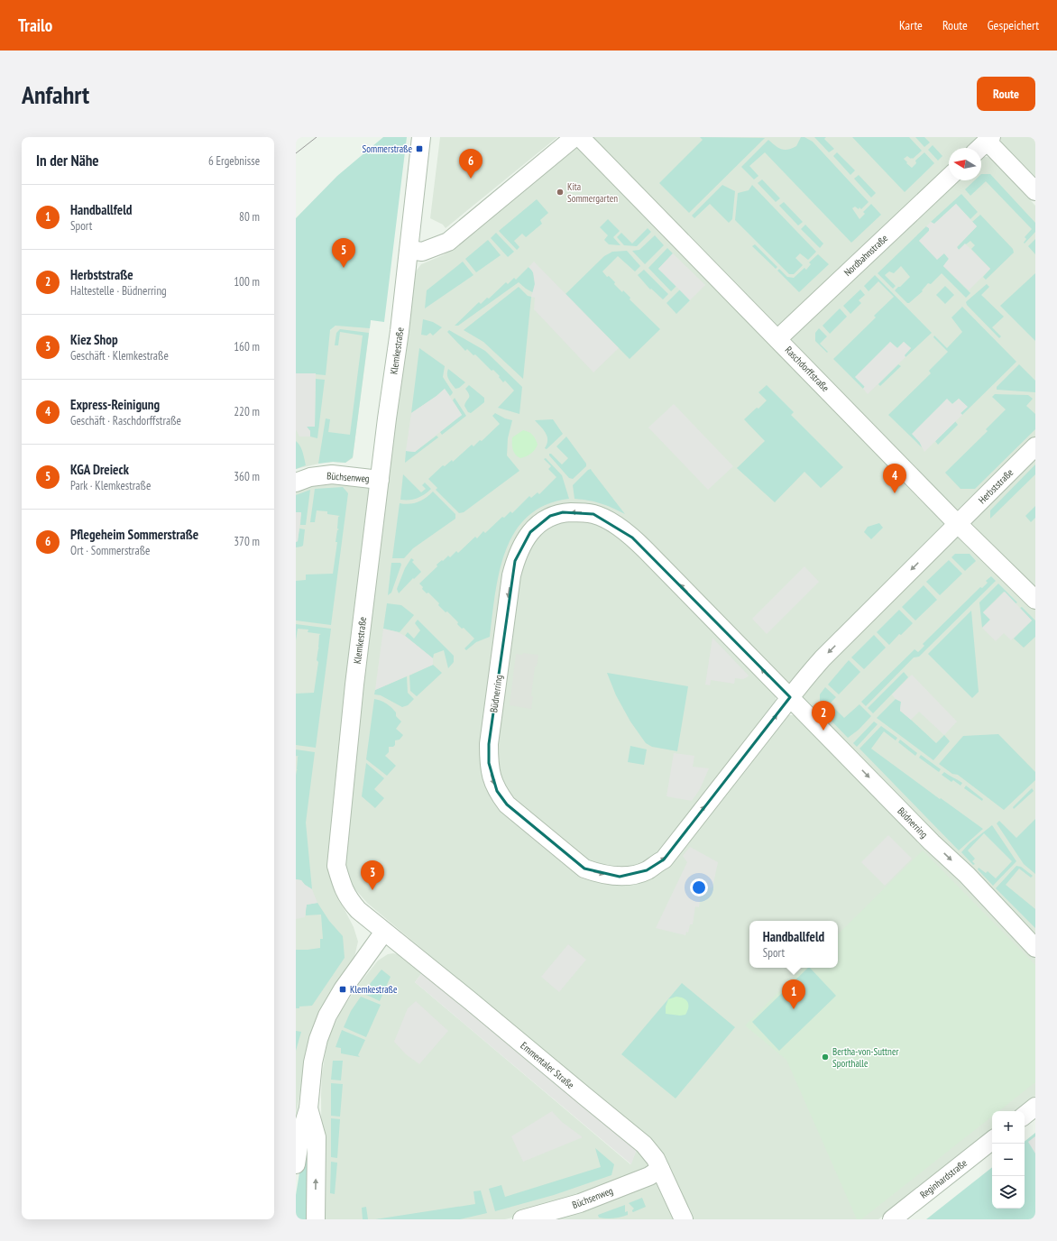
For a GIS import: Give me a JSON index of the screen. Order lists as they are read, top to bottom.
{
  "streets": {
    "street": [
      "Nordbahnstraße",
      "Klemkestraße",
      "Raschdorffstraße",
      "Büchsenweg",
      "Herbststraße",
      "Büdnerring",
      "Emmentaler Straße",
      "Reginhardstraße"
    ]
  },
  "crossings": [
    ["Nordbahnstraße", "Raschdorffstraße"],
    ["Klemkestraße", "Büchsenweg"],
    ["Klemkestraße", "Emmentaler Straße"],
    ["Raschdorffstraße", "Herbststraße"],
    ["Büchsenweg", "Emmentaler Straße"],
    ["Herbststraße", "Büdnerring"]
  ],
  "one_way": ["Herbststraße"],
  "places": {
    "transit": ["Sommerstraße", "Klemkestraße"],
    "other": ["Kita Sommergarten", "Bertha-von-Suttner Sporthalle"]
  },
  "north": "left",
  "page": {
    "header": "Trailo",
    "nav": ["Karte", "Route", "Gespeichert"],
    "buttons": "Route",
    "title": "Anfahrt",
    "heading": ["In der Nähe", "6 Ergebnisse"],
    "pins": [
      "6",
      "5",
      "4",
      "2",
      "3",
      "1"
    ],
    "list": [
      {
        "mark": "1",
        "name": "Handballfeld",
        "note": "Sport",
        "value": "80 m"
      },
      {
        "mark": "2",
        "name": "Herbststraße",
        "note": "Haltestelle · Büdnerring",
        "value": "100 m"
      },
      {
        "mark": "3",
        "name": "Kiez Shop",
        "note": "Geschäft · Klemkestraße",
        "value": "160 m"
      },
      {
        "mark": "4",
        "name": "Express-Reinigung",
        "note": "Geschäft · Raschdorffstraße",
        "value": "220 m"
      },
      {
        "mark": "5",
        "name": "KGA Dreieck",
        "note": "Park · Klemkestraße",
        "value": "360 m"
      },
      {
        "mark": "6",
        "name": "Pflegeheim Sommerstraße",
        "note": "Ort · Sommerstraße",
        "value": "370 m"
      }
    ],
    "popup": ["Handballfeld", "Sport"],
    "map_buttons": ["+", "−"]
  }
}
